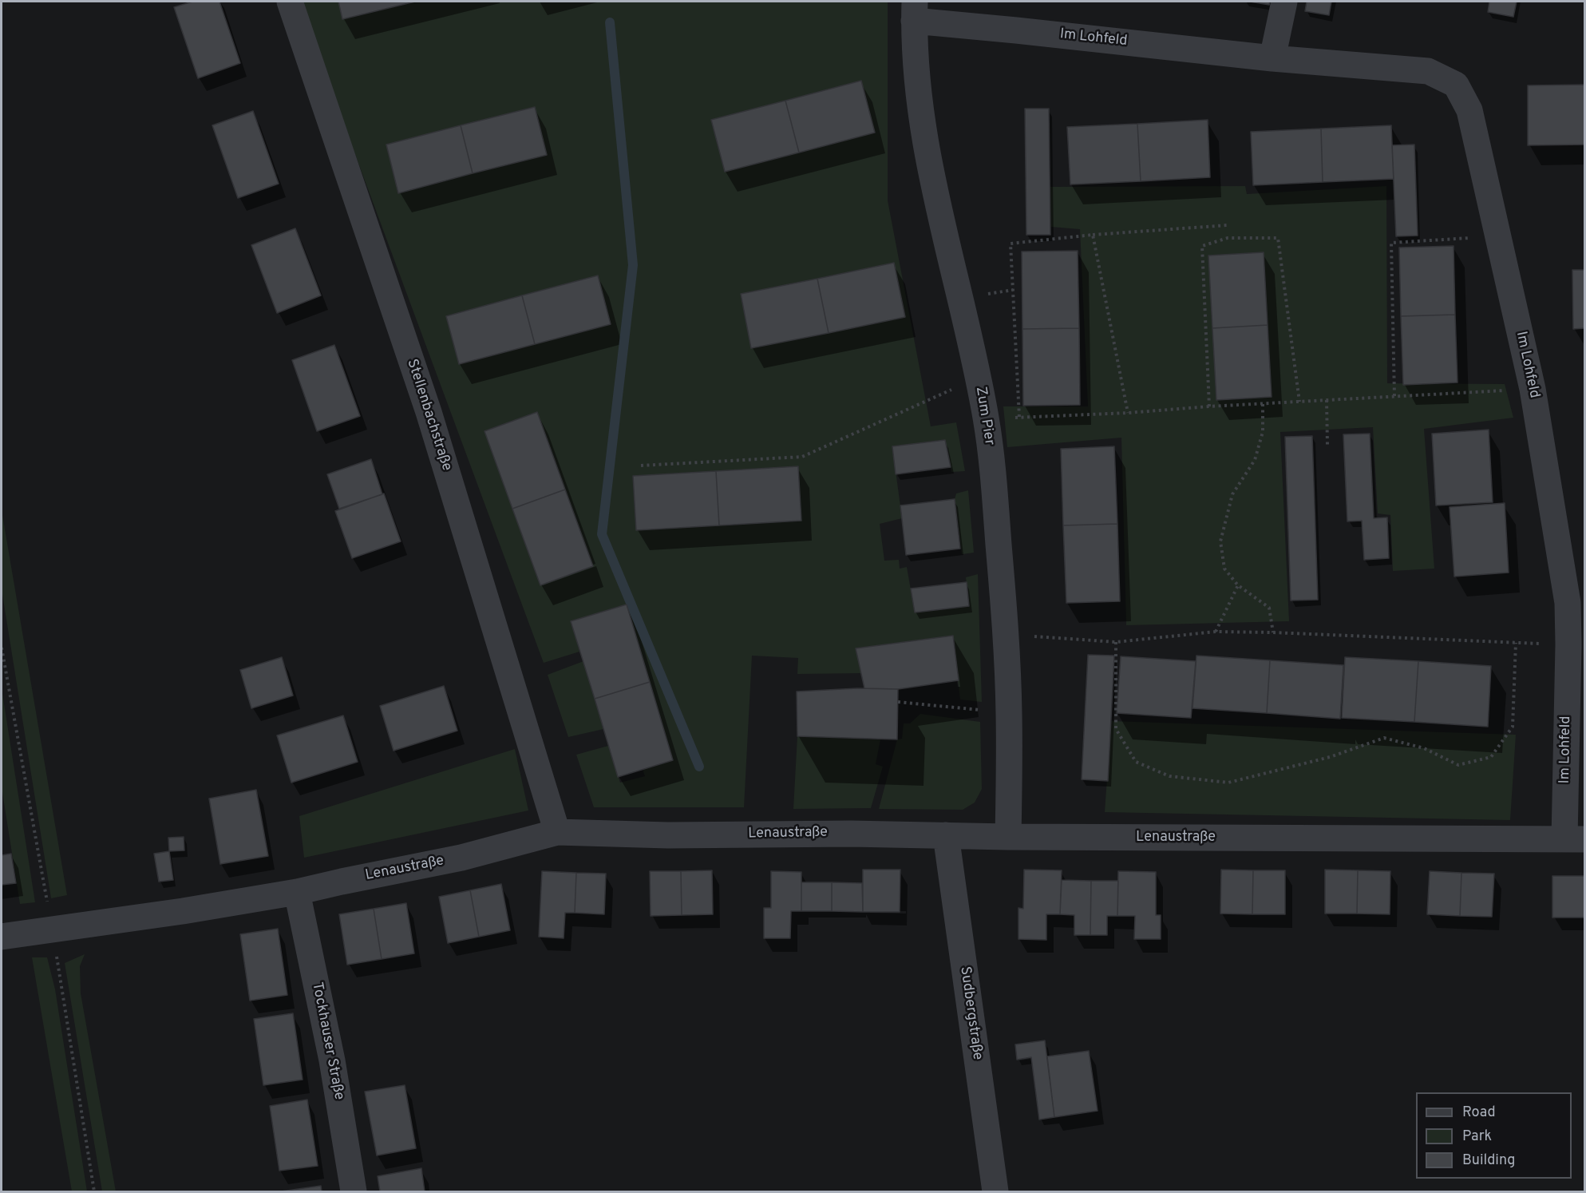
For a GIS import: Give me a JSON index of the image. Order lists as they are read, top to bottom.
{
  "streets": {
    "street": [
      "Im Lohfeld",
      "Stellenbachstraße",
      "Zum Pier",
      "Lenaustraße",
      "Sudbergstraße",
      "Tockhauser Straße"
    ]
  },
  "crossings": [
    ["Im Lohfeld", "Zum Pier"],
    ["Im Lohfeld", "Lenaustraße"],
    ["Stellenbachstraße", "Lenaustraße"],
    ["Zum Pier", "Lenaustraße"],
    ["Lenaustraße", "Sudbergstraße"],
    ["Lenaustraße", "Tockhauser Straße"]
  ],
  "legend": ["Road", "Park", "Building"]
}
